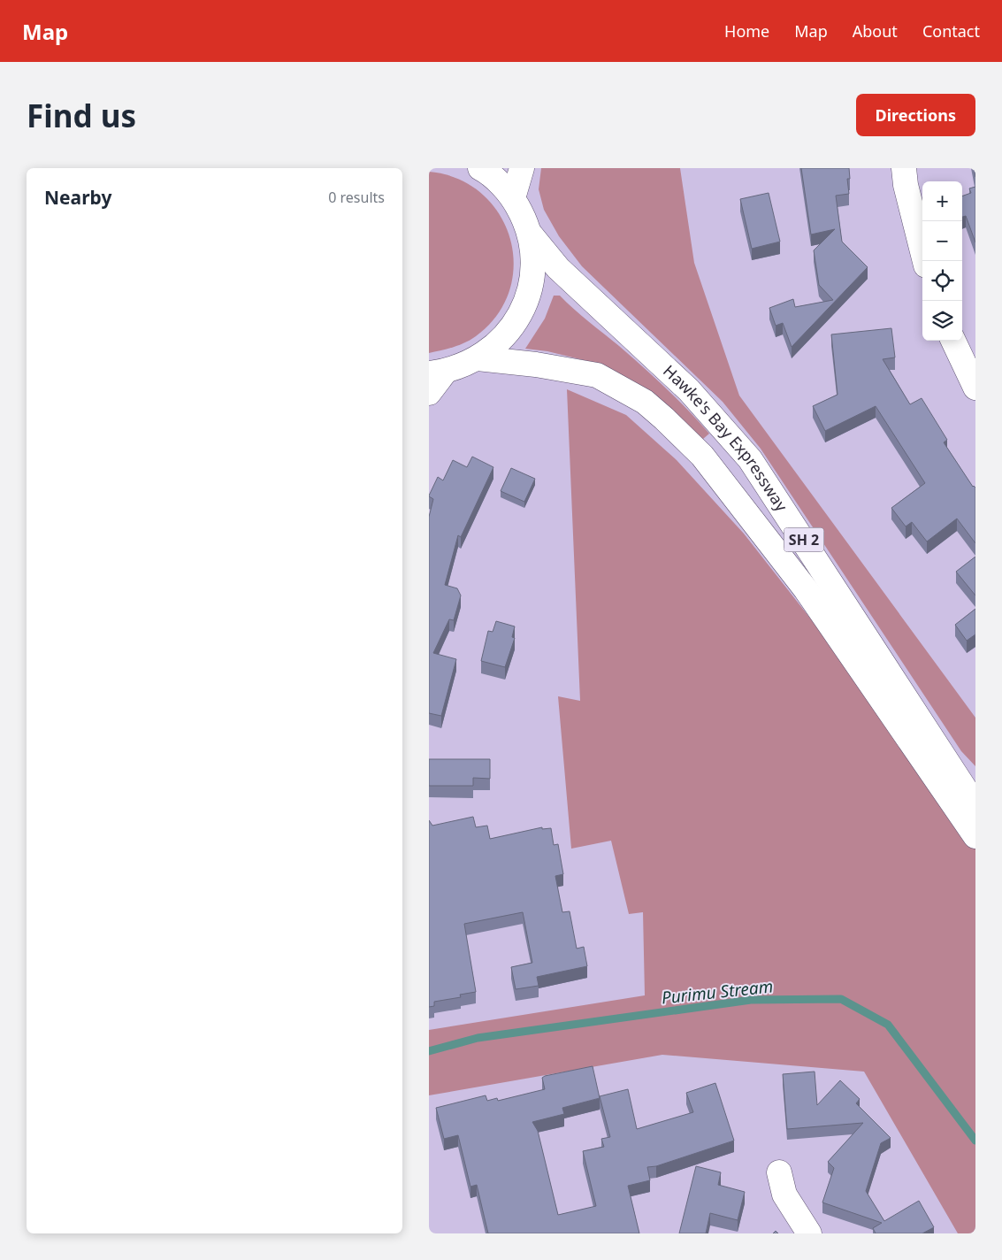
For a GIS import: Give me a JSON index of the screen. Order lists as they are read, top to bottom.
{
  "streets": {
    "main road": ["Hawke's Bay Expressway", "SH 2"]
  },
  "crossings": [
    ["Hawke's Bay Expressway", "SH 2"]
  ],
  "water": ["Purimu Stream"],
  "page": {
    "header": "Map",
    "nav": [
      "Home",
      "Map",
      "About",
      "Contact"
    ],
    "buttons": "Directions",
    "title": "Find us",
    "heading": ["Nearby", "0 results"],
    "map_buttons": ["+", "−"]
  }
}
